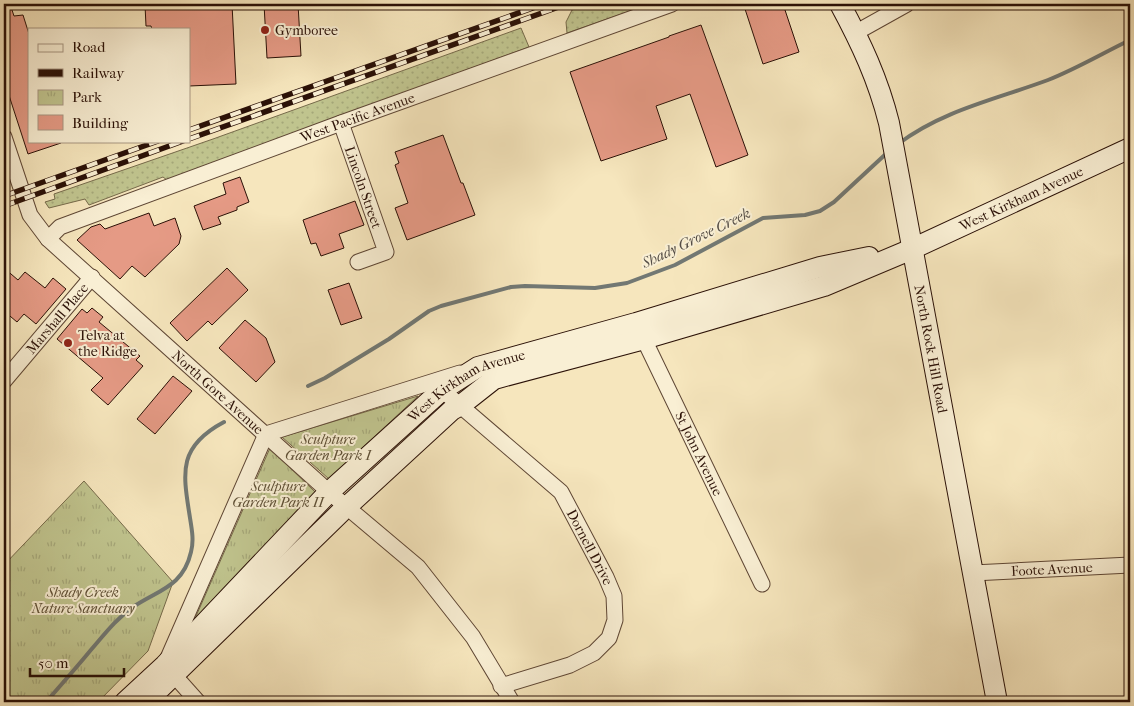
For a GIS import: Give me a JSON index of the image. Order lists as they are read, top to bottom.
{
  "streets": {
    "street": [
      "West Pacific Avenue",
      "Lincoln Street",
      "West Kirkham Avenue",
      "Marshall Place",
      "North Rock Hill Road",
      "North Gore Avenue",
      "St John Avenue",
      "Dornell Drive",
      "Foote Avenue"
    ]
  },
  "crossings": [
    ["West Pacific Avenue", "Lincoln Street"],
    ["West Pacific Avenue", "North Gore Avenue"],
    ["West Kirkham Avenue", "North Rock Hill Road"],
    ["West Kirkham Avenue", "North Gore Avenue"],
    ["West Kirkham Avenue", "St John Avenue"],
    ["West Kirkham Avenue", "Dornell Drive"],
    ["Marshall Place", "North Gore Avenue"],
    ["North Rock Hill Road", "Foote Avenue"],
    ["North Gore Avenue", "Dornell Drive"]
  ],
  "water": ["Shady Grove Creek"],
  "parks": ["Sculpture Garden Park I", "Sculpture Garden Park II", "Shady Creek Nature Sanctuary"],
  "places": ["Gymboree", "Telva at the Ridge"],
  "legend": [
    "Road",
    "Railway",
    "Park",
    "Building"
  ],
  "scale_bar": "50 m"
}
